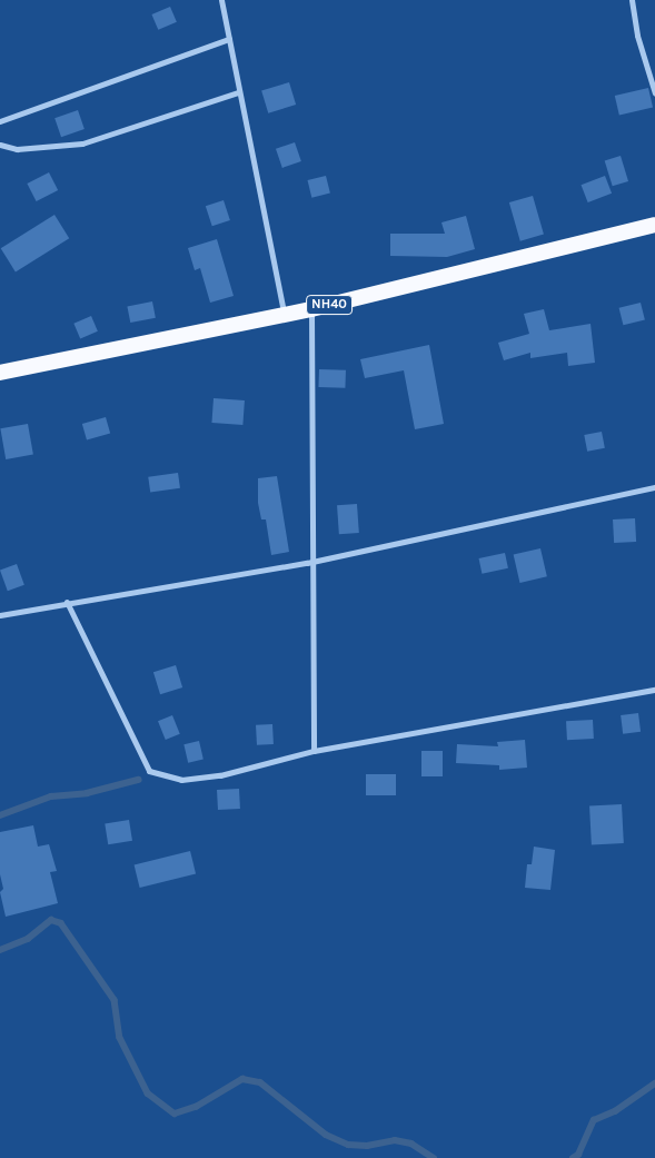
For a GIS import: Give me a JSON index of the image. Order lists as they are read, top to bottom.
{
  "streets": {
    "highway": ["NH40"]
  }
}
